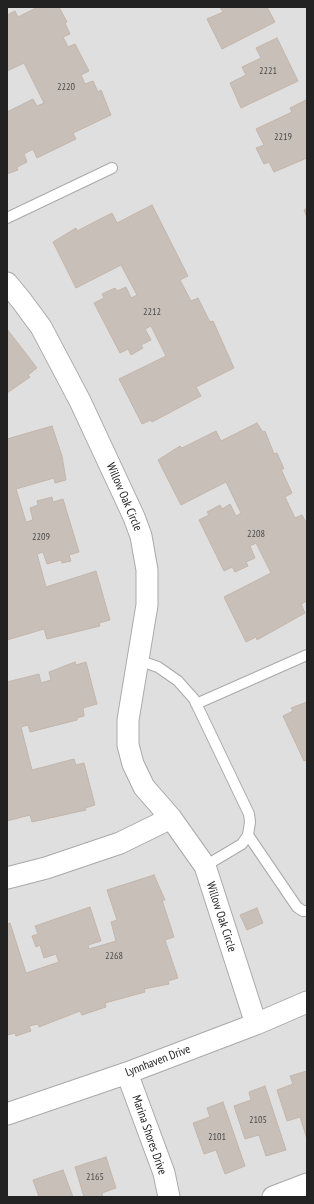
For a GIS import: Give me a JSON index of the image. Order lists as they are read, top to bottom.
{
  "streets": {
    "street": ["Willow Oak Circle", "Lynnhaven Drive", "Marina Shores Drive"]
  },
  "crossings": [
    ["Willow Oak Circle", "Lynnhaven Drive"],
    ["Lynnhaven Drive", "Marina Shores Drive"]
  ],
  "house_numbers": [
    "2221",
    "2220",
    "2219",
    "2212",
    "2208",
    "2209",
    "2268",
    "2105",
    "2101",
    "2165"
  ]
}
